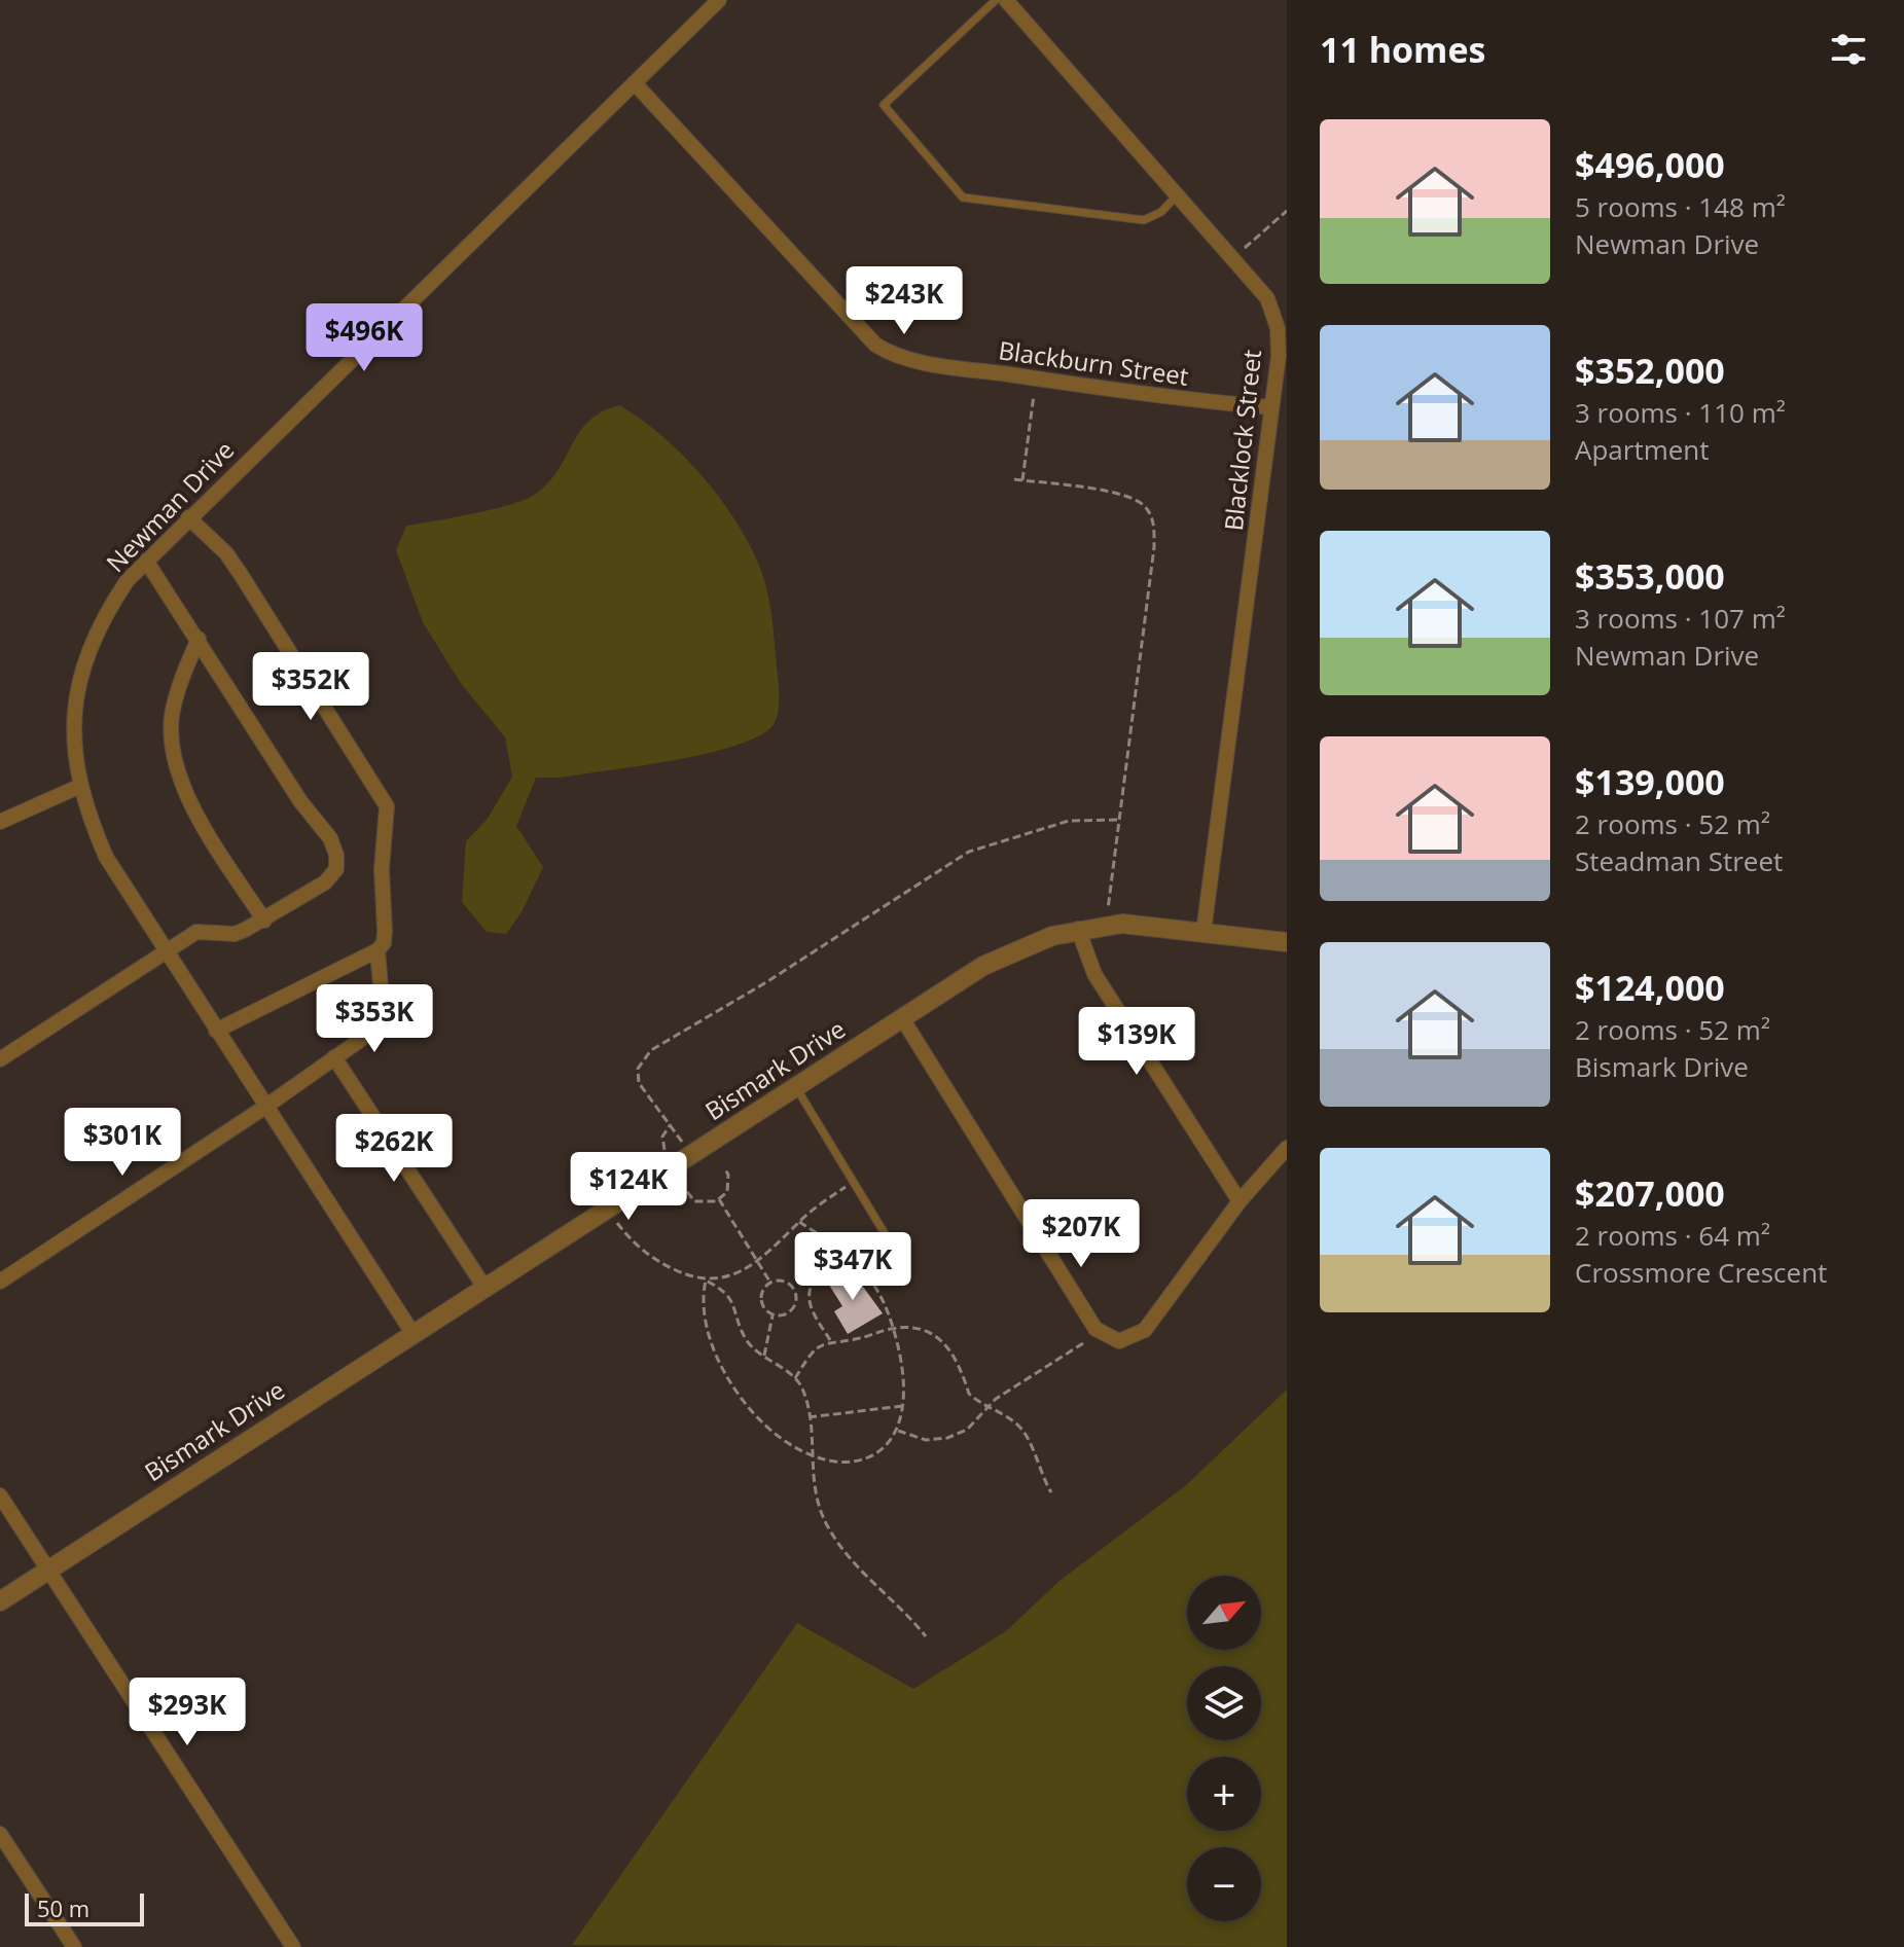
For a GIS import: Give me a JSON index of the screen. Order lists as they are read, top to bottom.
{
  "streets": {
    "street": [
      "Blackburn Street",
      "Blacklock Street",
      "Newman Drive",
      "Bismark Drive"
    ]
  },
  "crossings": [
    ["Blackburn Street", "Blacklock Street"],
    ["Blackburn Street", "Newman Drive"],
    ["Blacklock Street", "Bismark Drive"],
    ["Newman Drive", "Bismark Drive"]
  ],
  "scale_bar": "50 m",
  "north": "top right",
  "page": {
    "heading": "11 homes",
    "list": [
      {
        "name": "$496,000",
        "note": "5 rooms · 148 m² · Newman Drive"
      },
      {
        "name": "$352,000",
        "note": "3 rooms · 110 m² · Apartment"
      },
      {
        "name": "$353,000",
        "note": "3 rooms · 107 m² · Newman Drive"
      },
      {
        "name": "$139,000",
        "note": "2 rooms · 52 m² · Steadman Street"
      },
      {
        "name": "$124,000",
        "note": "2 rooms · 52 m² · Bismark Drive"
      },
      {
        "name": "$207,000",
        "note": "2 rooms · 64 m² · Crossmore Crescent"
      }
    ],
    "price": [
      "$243K",
      "$496K",
      "$352K",
      "$353K",
      "$139K",
      "$301K",
      "$262K",
      "$124K",
      "$207K",
      "$347K",
      "$293K"
    ],
    "map_buttons": ["+", "−"],
    "scale": "50 m"
  }
}
